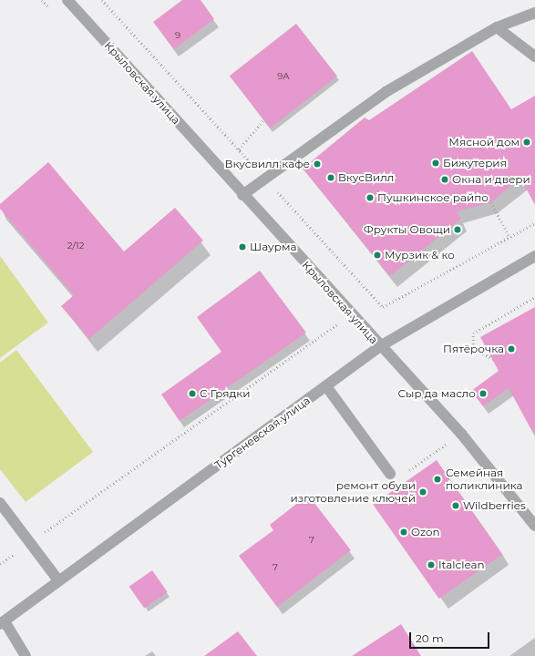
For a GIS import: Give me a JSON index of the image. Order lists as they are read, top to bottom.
{
  "streets": {
    "street": ["Крыловская улица", "Тургеневская улица"]
  },
  "crossings": [
    ["Крыловская улица", "Тургеневская улица"]
  ],
  "places": [
    "Мясной дом",
    "Бижутерия",
    "Вкусвилл кафе",
    "ВкусВилл",
    "Окна и двери",
    "Пушкинское райпо",
    "Фрукты Овощи",
    "Шаурма",
    "Мурзик & ко",
    "Пятёрочка",
    "С Грядки",
    "Сыр да масло",
    "Семейная поликлиника",
    "ремонт обуви изготовление ключей",
    "Wildberries",
    "Ozon",
    "Italclean"
  ],
  "house_numbers": [
    "9",
    "9А",
    "2/12",
    "7",
    "7"
  ],
  "scale_bar": "20 m"
}
